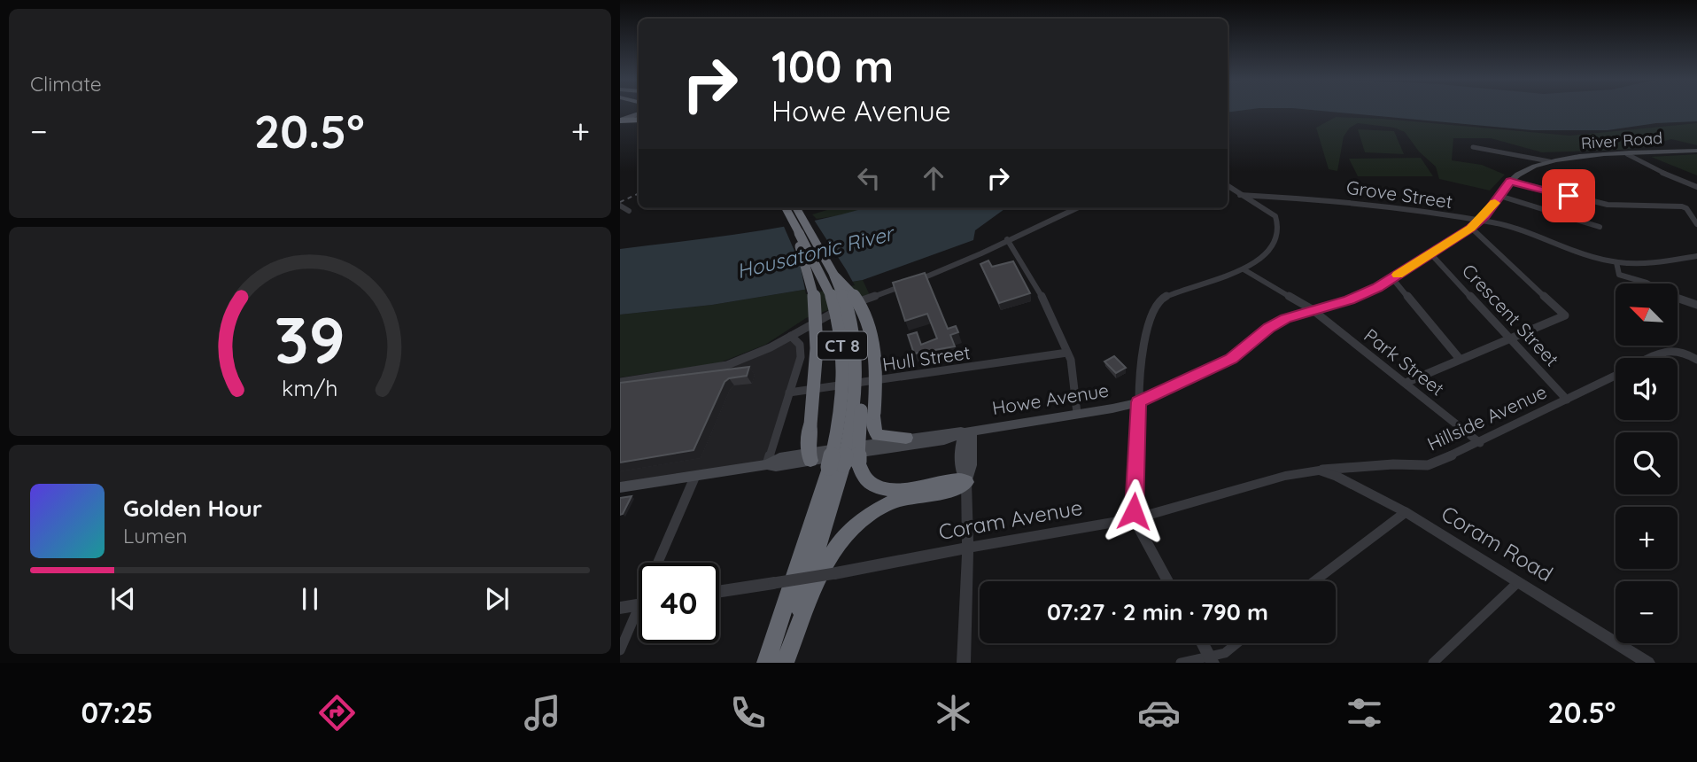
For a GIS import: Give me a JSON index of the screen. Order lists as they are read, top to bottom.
{
  "streets": {
    "highway": ["CT 8"],
    "main road": ["River Road", "Howe Avenue"],
    "street": [
      "Grove Street",
      "Crescent Street",
      "Hull Street",
      "Park Street",
      "Hillside Avenue",
      "Coram Avenue",
      "Coram Road"
    ]
  },
  "crossings": [
    ["River Road", "Howe Avenue"],
    ["Grove Street", "Howe Avenue"],
    ["Crescent Street", "Howe Avenue"],
    ["Crescent Street", "Hillside Avenue"],
    ["Park Street", "Howe Avenue"],
    ["Park Street", "Hillside Avenue"],
    ["Hillside Avenue", "Coram Avenue"],
    ["Hillside Avenue", "Coram Road"],
    ["Coram Avenue", "Coram Road"]
  ],
  "water": ["Housatonic River"],
  "north": "top left",
  "page": {
    "tile": "Climate",
    "turn": ["100 m", "Howe Avenue"],
    "heat": ["−", "20.5°", "+"],
    "map_buttons": ["+", "−"],
    "song": ["Golden Hour", "Lumen"],
    "limit": "40",
    "trip": "07:27 · 2 min · 790 m",
    "tabs": ["07:25", "20.5°"],
    "gauge": ["39", "km/h"]
  }
}
